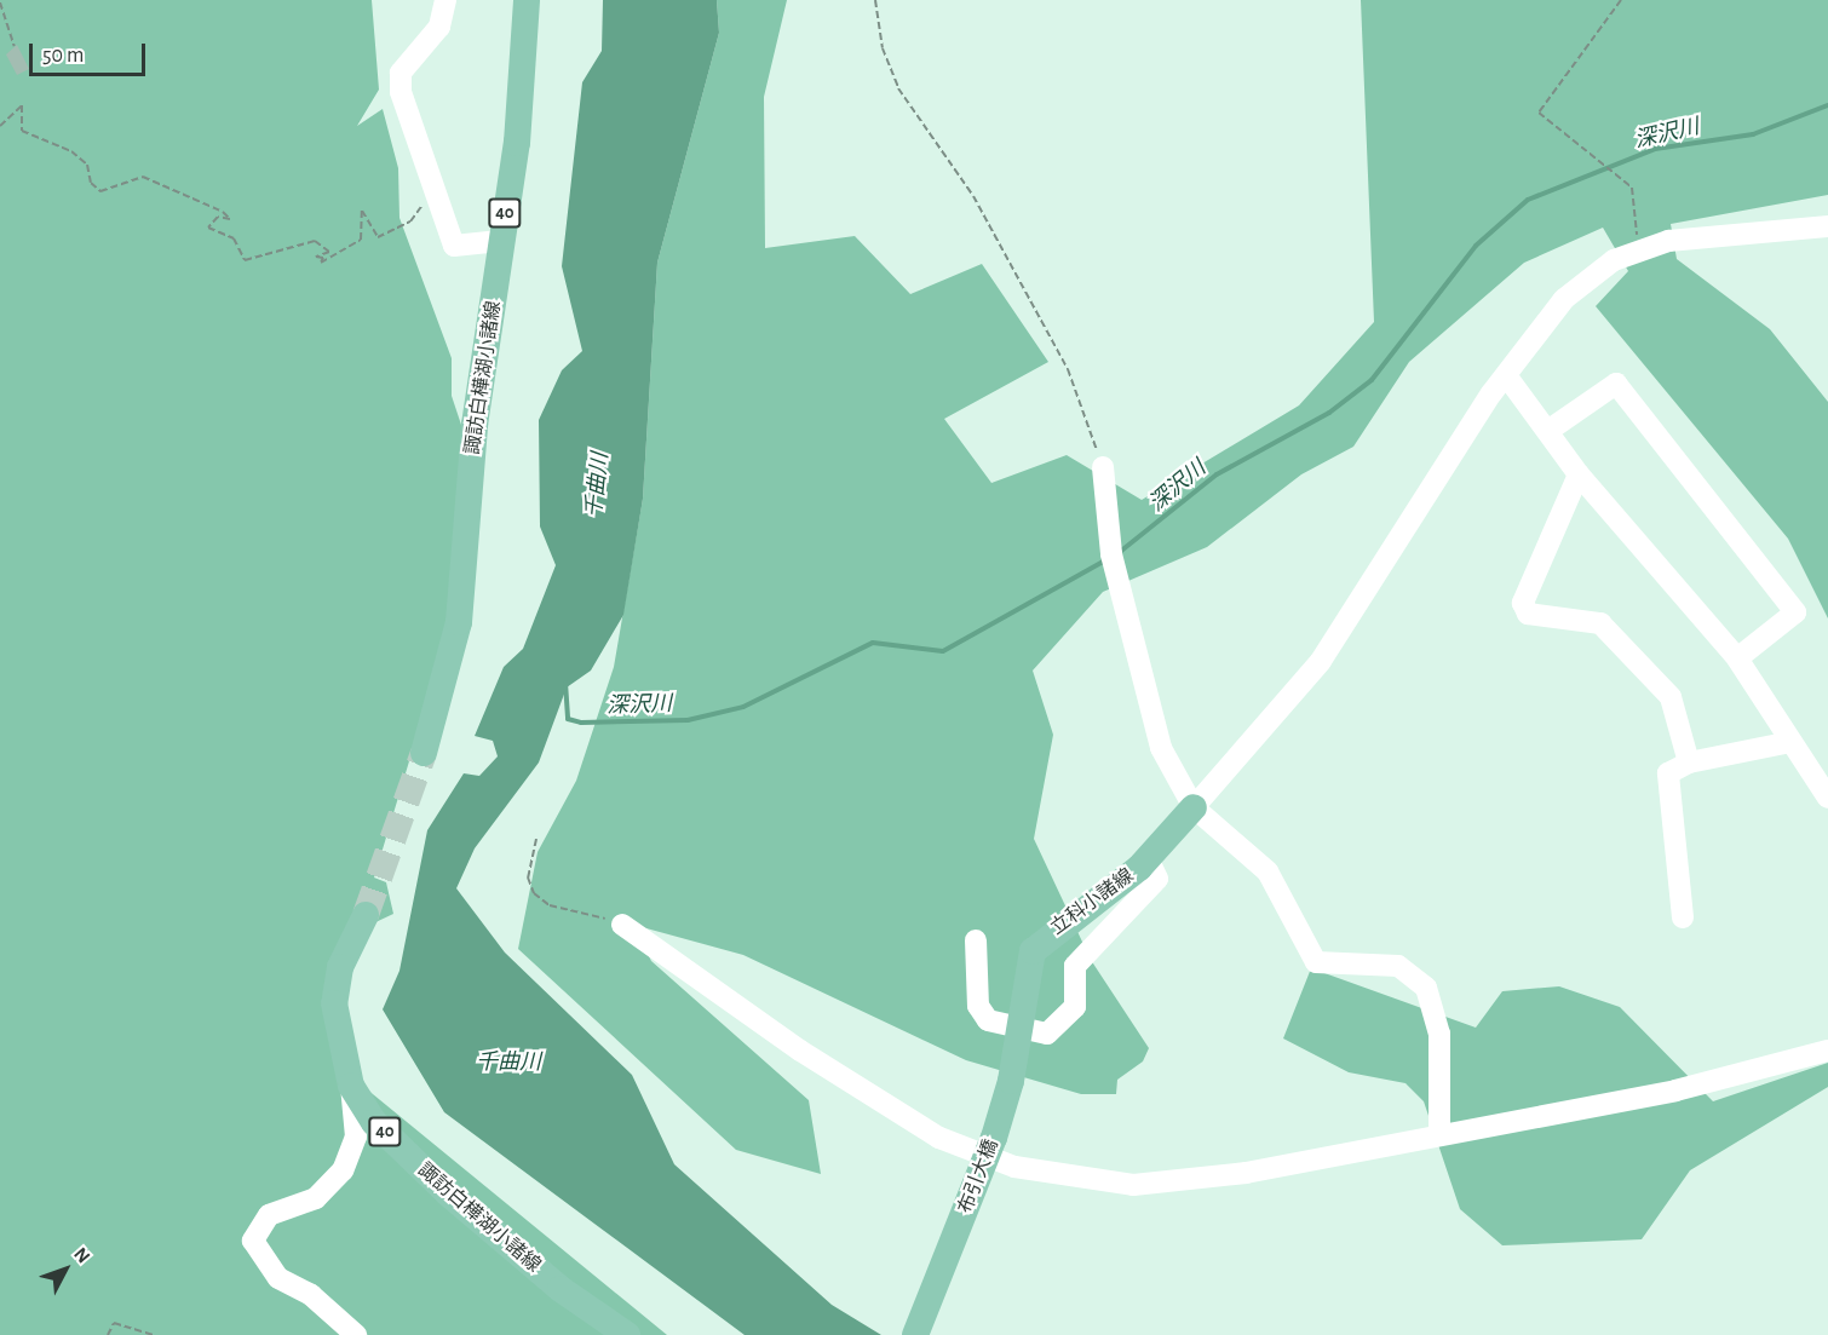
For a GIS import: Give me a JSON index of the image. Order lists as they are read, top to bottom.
{
  "streets": {
    "main road": [
      "40",
      "諏訪白樺湖小諸線",
      "立科小諸線",
      "布引大橋"
    ]
  },
  "crossings": [
    ["立科小諸線", "布引大橋"]
  ],
  "water": ["深沢川", "千曲川"],
  "scale_bar": "50 m",
  "north": "top right"
}
